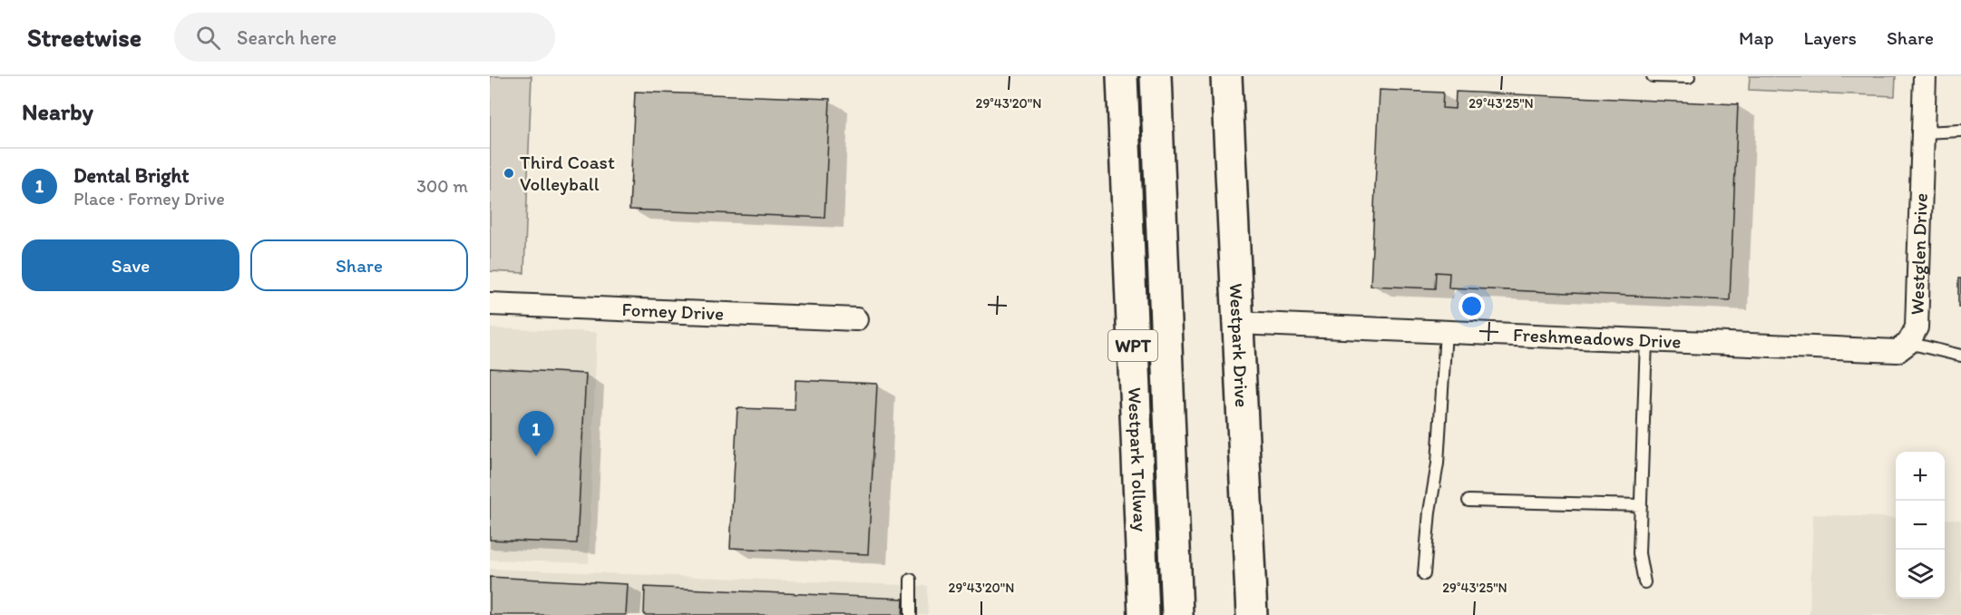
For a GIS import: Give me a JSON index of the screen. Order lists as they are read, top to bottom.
{
  "streets": {
    "main road": ["WPT", "Westpark Drive", "Westpark Tollway"],
    "street": ["Westglen Drive", "Forney Drive", "Freshmeadows Drive"]
  },
  "crossings": [
    ["Westglen Drive", "Freshmeadows Drive"],
    ["Freshmeadows Drive", "Westpark Drive"]
  ],
  "places": ["Third Coast Volleyball"],
  "page": {
    "header": "Streetwise",
    "search": "Search here",
    "nav": ["Map", "Layers", "Share"],
    "heading": "Nearby",
    "list": [
      {
        "mark": "1",
        "name": "Dental Bright",
        "note": "Place · Forney Drive",
        "value": "300 m"
      }
    ],
    "buttons": ["Save", "Share"],
    "pins": "1",
    "map_buttons": ["+", "−"]
  },
  "coordinates": ["29°43'20\"N", "29°43'25\"N"]
}
